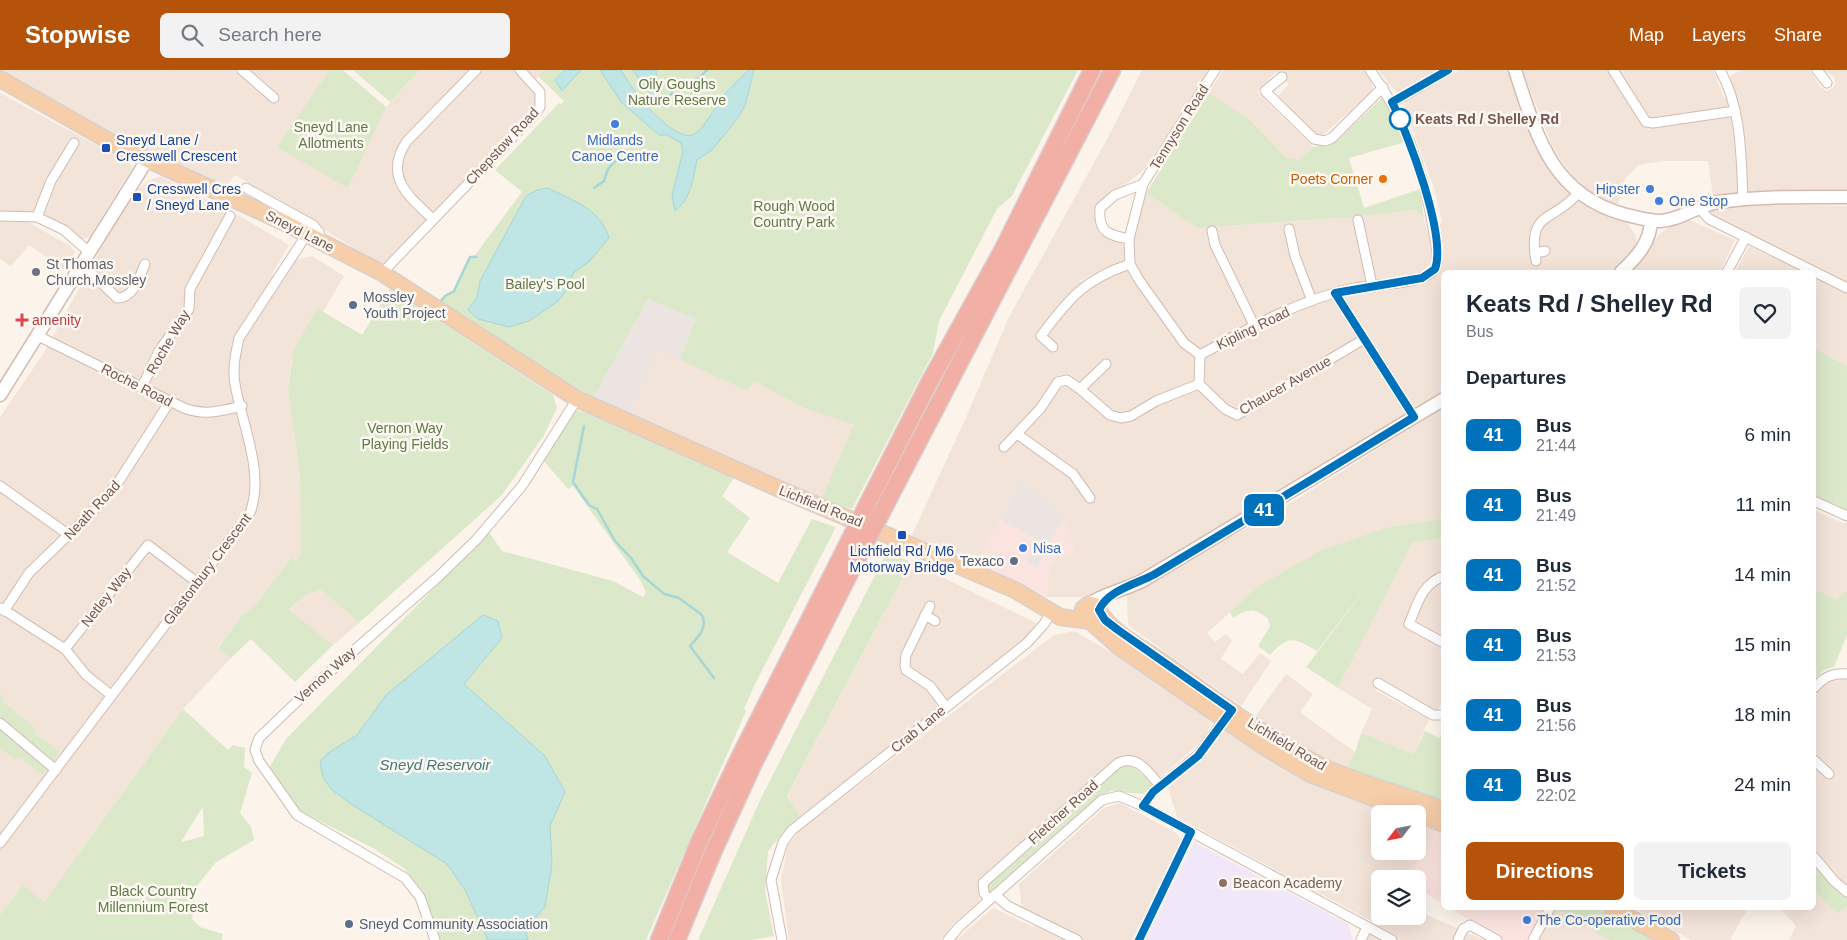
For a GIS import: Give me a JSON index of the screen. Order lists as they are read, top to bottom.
{
  "streets": {
    "main road": ["Sneyd Lane", "Lichfield Road"],
    "street": [
      "Tennyson Road",
      "Chepstow Road",
      "Kipling Road",
      "Roche Way",
      "Roche Road",
      "Chaucer Avenue",
      "Neath Road",
      "Glastonbury Crescent",
      "Netley Way",
      "Vernon Way",
      "Crab Lane",
      "Fletcher Road"
    ]
  },
  "crossings": [
    ["Tennyson Road", "Kipling Road"],
    ["Chepstow Road", "Sneyd Lane"],
    ["Sneyd Lane", "Lichfield Road"],
    ["Sneyd Lane", "Glastonbury Crescent"],
    ["Sneyd Lane", "Vernon Way"],
    ["Kipling Road", "Chaucer Avenue"],
    ["Roche Way", "Roche Road"],
    ["Roche Road", "Neath Road"],
    ["Roche Road", "Glastonbury Crescent"],
    ["Lichfield Road", "Vernon Way"],
    ["Lichfield Road", "Crab Lane"],
    ["Glastonbury Crescent", "Netley Way"]
  ],
  "water": ["Sneyd Reservoir"],
  "parks": [
    "Oily Goughs Nature Reserve",
    "Sneyd Lane Allotments",
    "Rough Wood Country Park",
    "Bailey's Pool",
    "Vernon Way Playing Fields",
    "Black Country Millennium Forest"
  ],
  "places": {
    "other": [
      "Keats Rd / Shelley Rd",
      "Midlands Canoe Centre",
      "Poets Corner",
      "Hipster",
      "One Stop",
      "St Thomas Church,Mossley",
      "Mossley Youth Project",
      "Nisa",
      "Texaco",
      "Beacon Academy",
      "The Co-operative Food",
      "Sneyd Community Association"
    ],
    "transit": ["Sneyd Lane / Cresswell Crescent", "Cresswell Cres / Sneyd Lane", "Lichfield Rd / M6 Motorway Bridge"],
    "health": ["amenity"]
  },
  "lines": ["bus line 41"],
  "north": "bottom left",
  "page": {
    "header": "Stopwise",
    "search": "Search here",
    "nav": ["Map", "Layers", "Share"],
    "on_map": "41",
    "heading": [
      ["Keats Rd / Shelley Rd", "Bus"],
      "Departures"
    ],
    "list": [
      {
        "mark": "41",
        "name": "Bus",
        "note": "21:44",
        "value": "6 min"
      },
      {
        "mark": "41",
        "name": "Bus",
        "note": "21:49",
        "value": "11 min"
      },
      {
        "mark": "41",
        "name": "Bus",
        "note": "21:52",
        "value": "14 min"
      },
      {
        "mark": "41",
        "name": "Bus",
        "note": "21:53",
        "value": "15 min"
      },
      {
        "mark": "41",
        "name": "Bus",
        "note": "21:56",
        "value": "18 min"
      },
      {
        "mark": "41",
        "name": "Bus",
        "note": "22:02",
        "value": "24 min"
      }
    ],
    "buttons": ["Directions", "Tickets"]
  }
}
